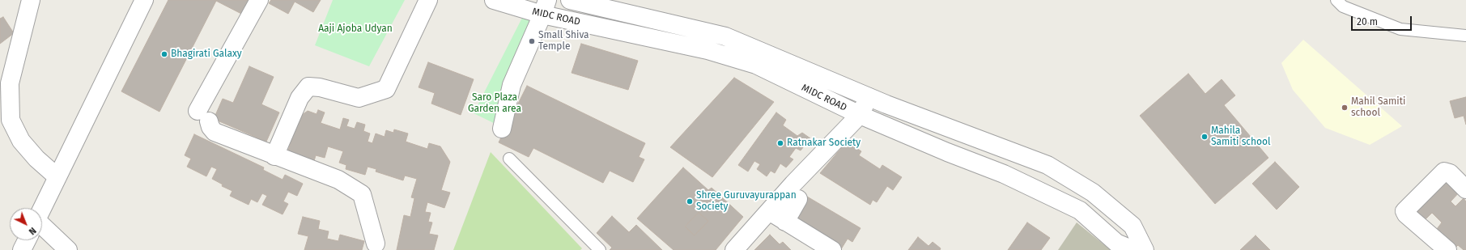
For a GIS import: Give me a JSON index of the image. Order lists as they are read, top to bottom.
{
  "streets": {
    "street": ["MIDC ROAD"]
  },
  "parks": ["Aaji Ajoba Udyan", "Saro Plaza Garden area"],
  "places": [
    "Small Shiva Temple",
    "Bhagirati Galaxy",
    "Mahil Samiti school",
    "Mahila Samiti school",
    "Ratnakar Society",
    "Shree Guruvayurappan Society"
  ],
  "scale_bar": "20 m",
  "north": "bottom right"
}
